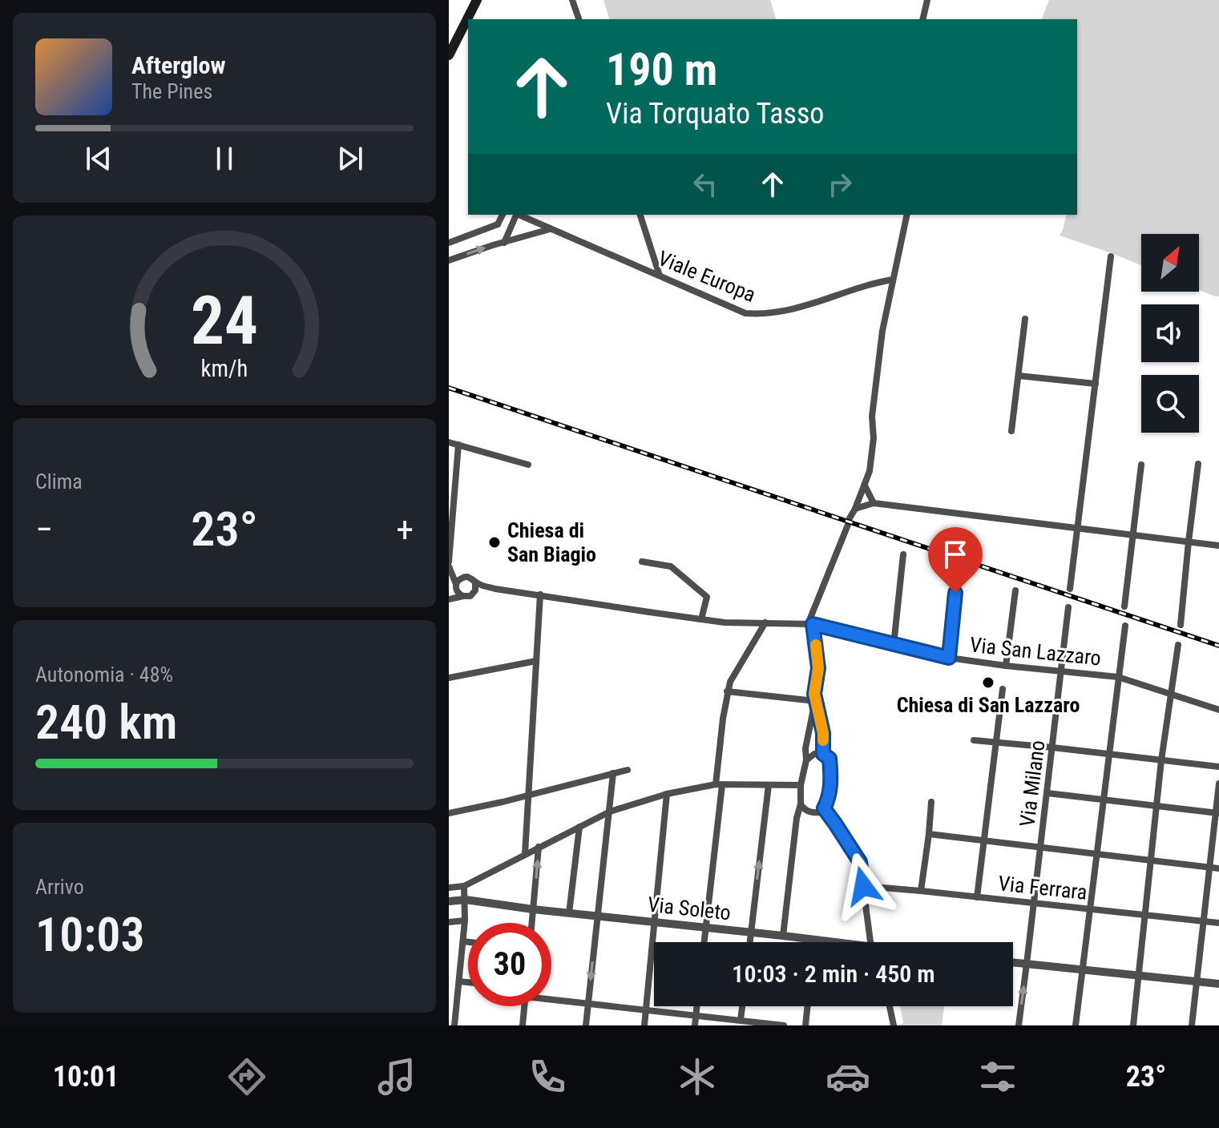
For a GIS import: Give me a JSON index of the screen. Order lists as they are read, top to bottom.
{
  "streets": {
    "street": [
      "Viale Europa",
      "Via San Lazzaro",
      "Via Milano",
      "Via Ferrara",
      "Via Soleto"
    ]
  },
  "crossings": [
    ["Via San Lazzaro", "Via Milano"],
    ["Via Milano", "Via Ferrara"]
  ],
  "places": ["Chiesa di San Biagio", "Chiesa di San Lazzaro"],
  "north": "top right",
  "page": {
    "turn": ["190 m", "Via Torquato Tasso"],
    "song": ["Afterglow", "The Pines"],
    "tile": [
      "Clima",
      ["Autonomia · 48%", "240 km"],
      ["Arrivo", "10:03"]
    ],
    "heat": ["−", "23°", "+"],
    "limit": "30",
    "trip": "10:03 · 2 min · 450 m",
    "tabs": ["10:01", "23°"],
    "gauge": ["24", "km/h"]
  }
}
